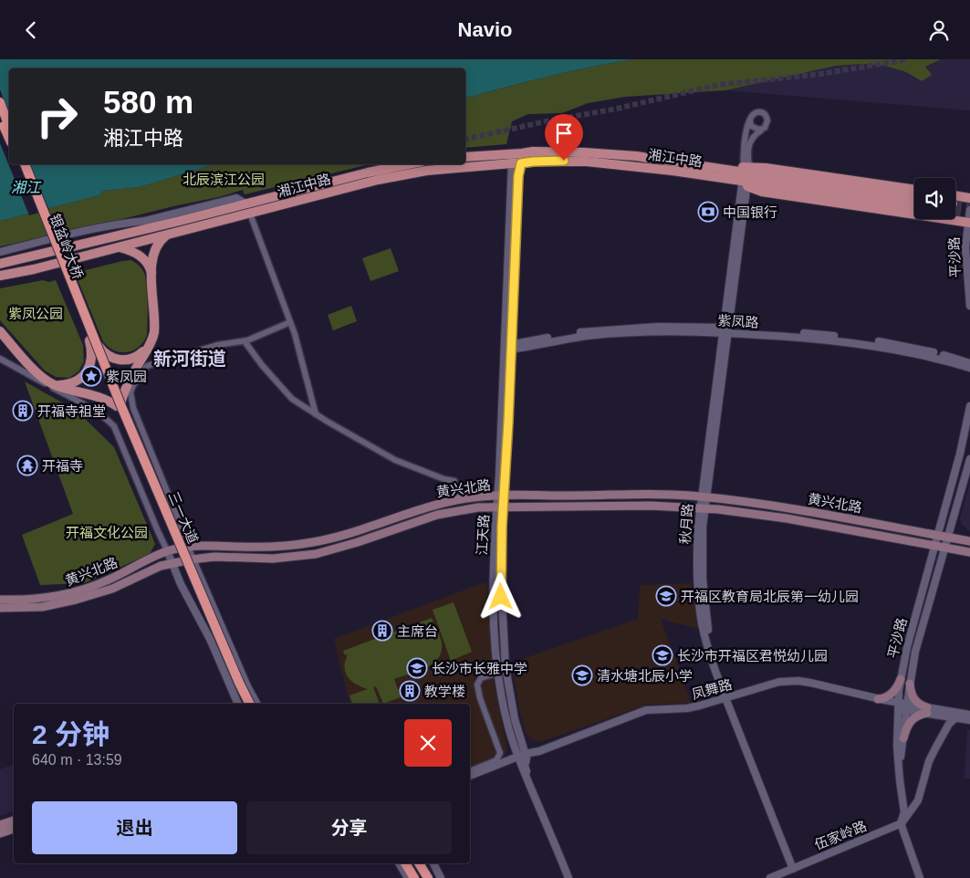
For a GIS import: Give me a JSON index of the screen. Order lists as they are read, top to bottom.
{
  "streets": {
    "highway": ["银盆岭大桥", "三一大道"],
    "main road": ["湘江中路", "黄兴北路"],
    "street": [
      "平沙路",
      "紫凤路",
      "秋月路",
      "江天路",
      "凤舞路",
      "伍家岭路"
    ]
  },
  "crossings": [
    ["湘江中路", "平沙路"],
    ["湘江中路", "秋月路"],
    ["湘江中路", "江天路"],
    ["银盆岭大桥", "三一大道"],
    ["平沙路", "黄兴北路"],
    ["平沙路", "凤舞路"],
    ["平沙路", "伍家岭路"],
    ["紫凤路", "秋月路"],
    ["紫凤路", "江天路"],
    ["黄兴北路", "秋月路"],
    ["黄兴北路", "江天路"],
    ["秋月路", "凤舞路"],
    ["秋月路", "伍家岭路"],
    ["江天路", "凤舞路"]
  ],
  "districts": ["新河街道"],
  "water": ["湘江"],
  "parks": ["北辰滨江公园", "紫凤公园", "开福文化公园"],
  "places": {
    "bank": ["中国银行"],
    "place": ["紫凤园"],
    "building": ["开福寺祖堂", "主席台", "教学楼"],
    "temple": ["开福寺"],
    "school or university": [
      "开福区教育局北辰第一幼儿园",
      "长沙市开福区君悦幼儿园",
      "长沙市长雅中学",
      "清水塘北辰小学"
    ]
  },
  "page": {
    "header": "Navio",
    "turn": ["580 m", "湘江中路"],
    "heading": ["2 分钟", "640 m · 13:59"],
    "buttons": ["退出", "分享"]
  }
}
